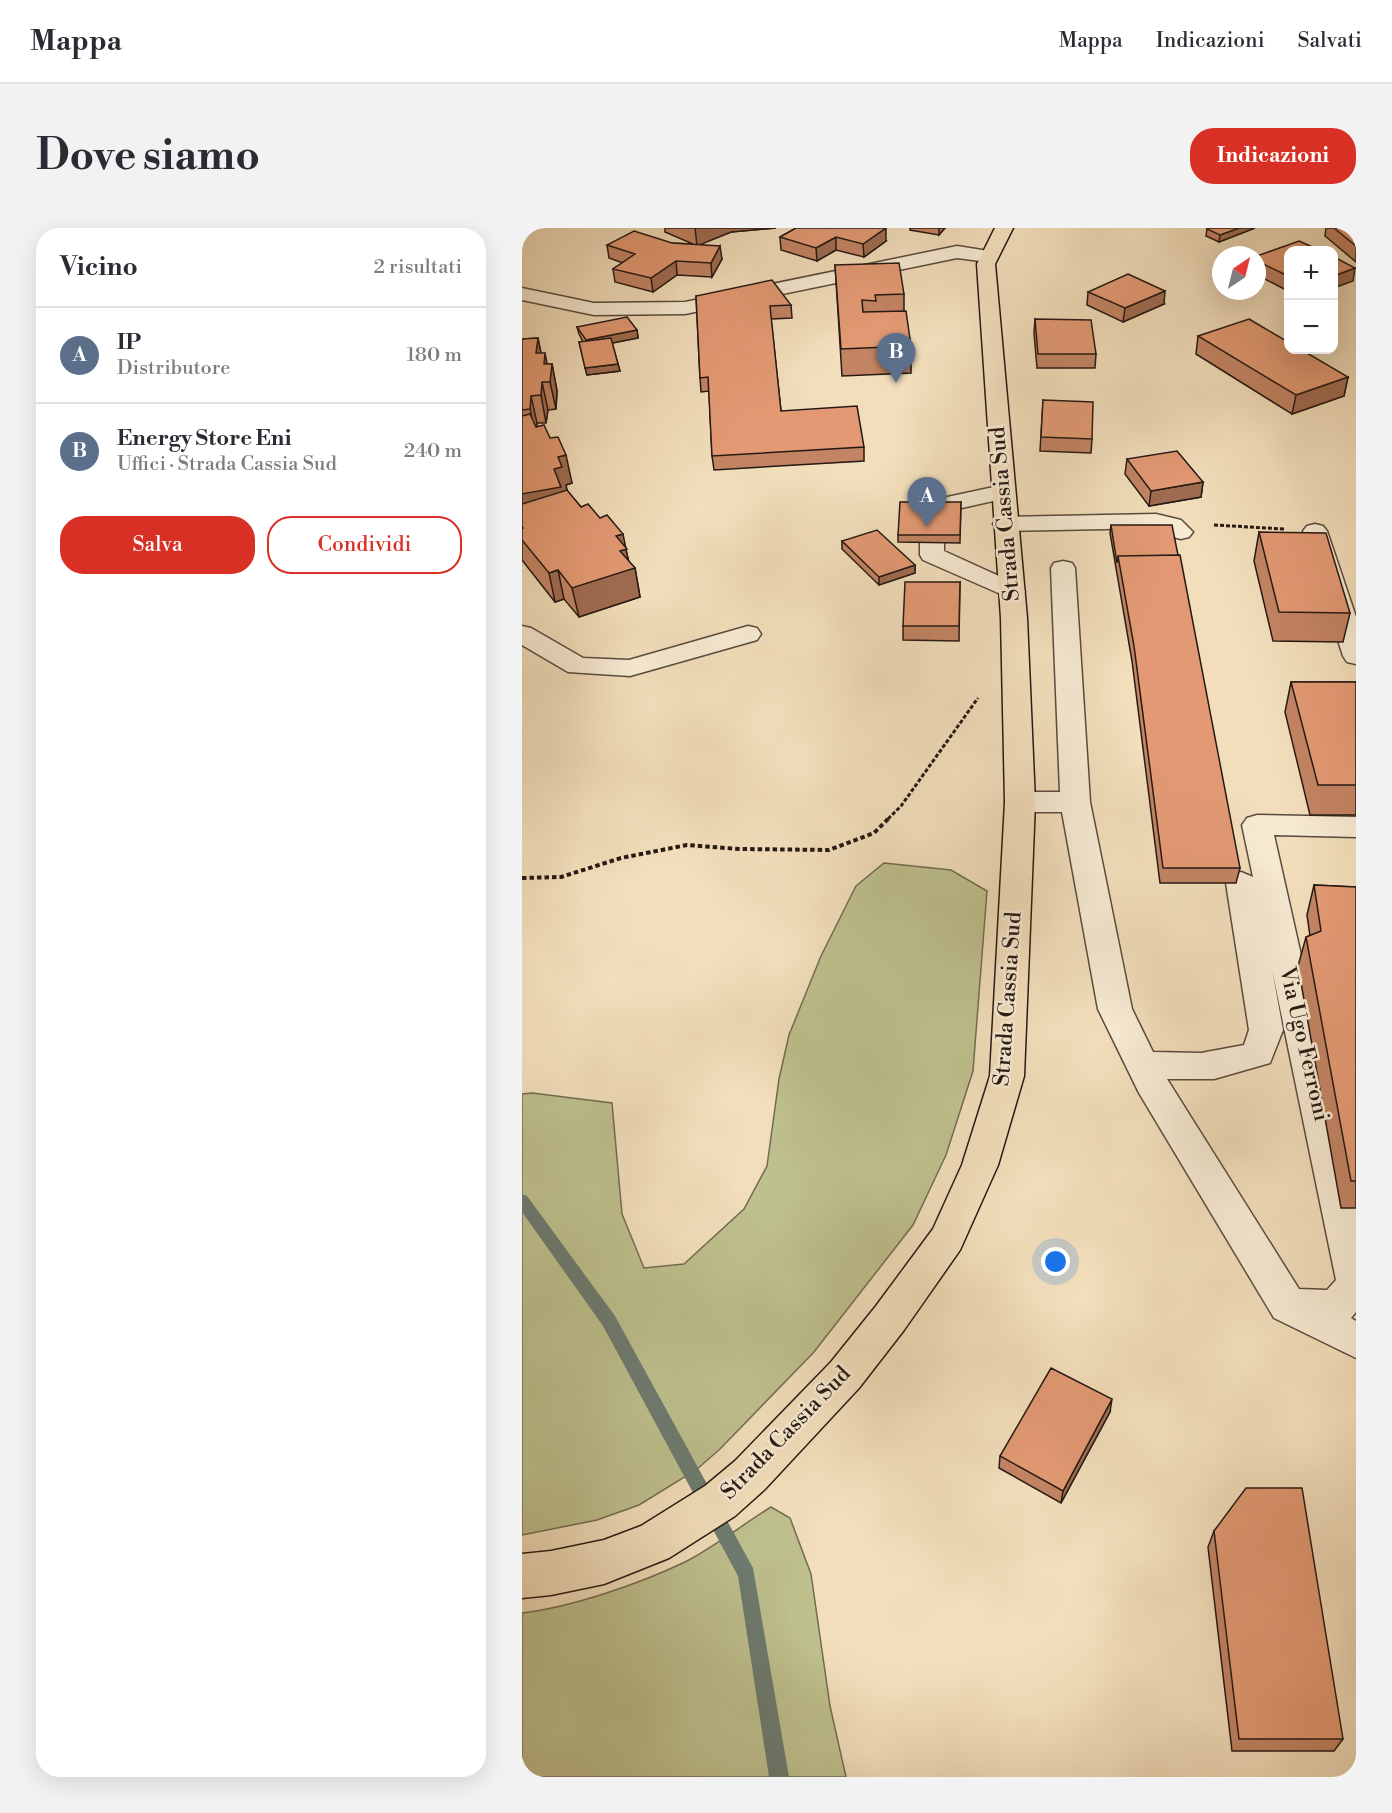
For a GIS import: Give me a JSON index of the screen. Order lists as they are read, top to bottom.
{
  "streets": {
    "main road": ["Strada Cassia Sud"],
    "street": ["Via Ugo Ferroni"]
  },
  "north": "top right",
  "page": {
    "header": "Mappa",
    "nav": ["Mappa", "Indicazioni", "Salvati"],
    "buttons": [
      "Indicazioni",
      ["Salva", "Condividi"]
    ],
    "title": "Dove siamo",
    "heading": ["Vicino", "2 risultati"],
    "map_buttons": ["+", "−"],
    "list": [
      {
        "mark": "A",
        "name": "IP",
        "note": "Distributore",
        "value": "180 m"
      },
      {
        "mark": "B",
        "name": "Energy Store Eni",
        "note": "Uffici · Strada Cassia Sud",
        "value": "240 m"
      }
    ],
    "pins": ["B", "A"]
  }
}
